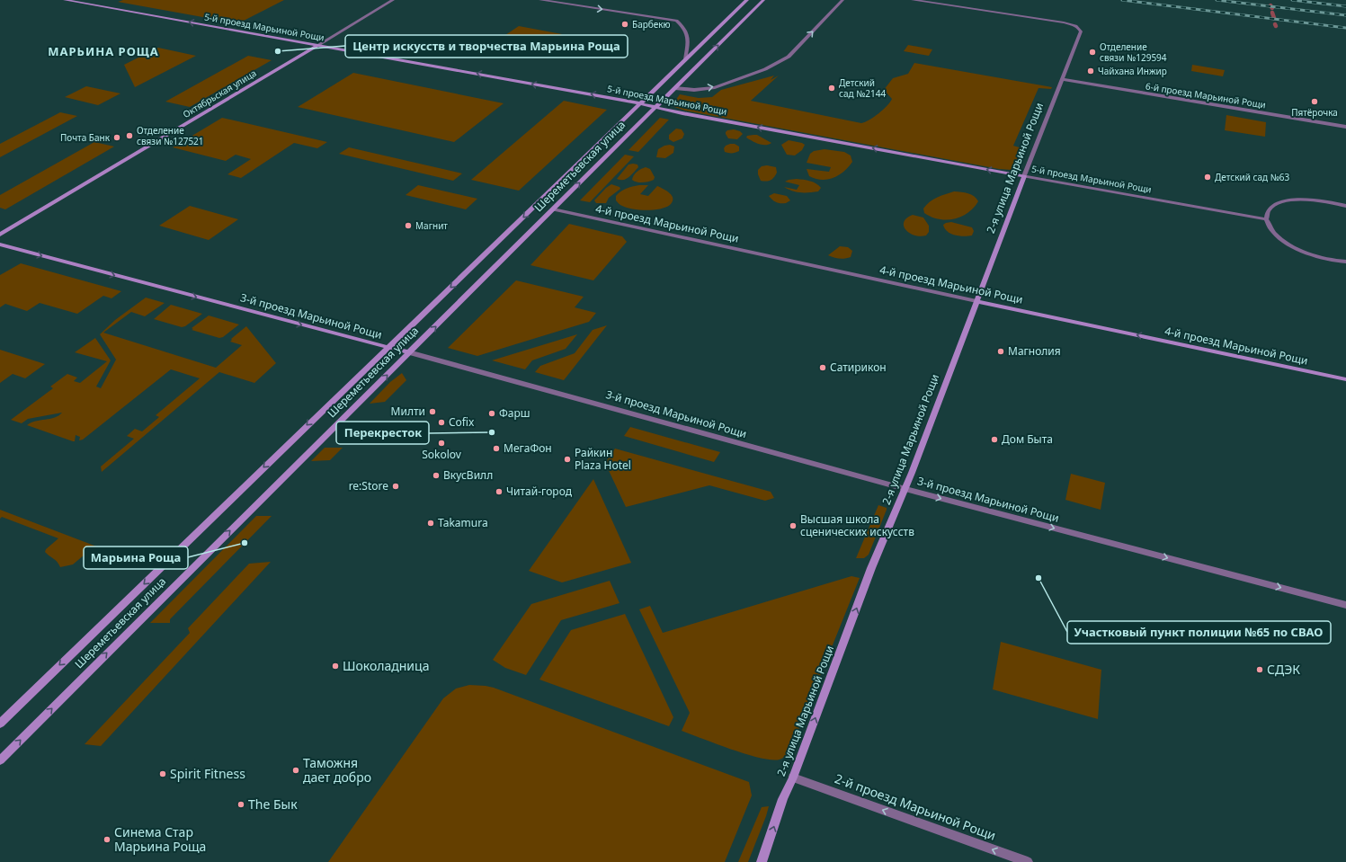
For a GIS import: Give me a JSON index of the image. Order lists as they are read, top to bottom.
{
  "streets": {
    "street": [
      "5-й проезд Марьиной Рощи",
      "Октябрьская улица",
      "6-й проезд Марьиной Рощи",
      "Шереметьевская улица",
      "2-я улица Марьиной Рощи",
      "4-й проезд Марьиной Рощи",
      "3-й проезд Марьиной Рощи",
      "2-й проезд Марьиной Рощи"
    ]
  },
  "crossings": [
    ["5-й проезд Марьиной Рощи", "Октябрьская улица"],
    ["5-й проезд Марьиной Рощи", "Шереметьевская улица"],
    ["5-й проезд Марьиной Рощи", "2-я улица Марьиной Рощи"],
    ["6-й проезд Марьиной Рощи", "2-я улица Марьиной Рощи"],
    ["Шереметьевская улица", "4-й проезд Марьиной Рощи"],
    ["Шереметьевская улица", "3-й проезд Марьиной Рощи"],
    ["2-я улица Марьиной Рощи", "4-й проезд Марьиной Рощи"],
    ["2-я улица Марьиной Рощи", "3-й проезд Марьиной Рощи"],
    ["2-я улица Марьиной Рощи", "2-й проезд Марьиной Рощи"]
  ],
  "one_way": [
    "5-й проезд Марьиной Рощи",
    "2-я улица Марьиной Рощи",
    "4-й проезд Марьиной Рощи",
    "3-й проезд Марьиной Рощи",
    "2-й проезд Марьиной Рощи"
  ],
  "districts": ["МАРЬИНА РОЩА"],
  "places": [
    "Барбекю",
    "Центр искусств и творчества Марьина Роща",
    "Отделение связи №129594",
    "Чайхана Инжир",
    "Детский сад №2144",
    "Пятёрочка",
    "Отделение связи №127521",
    "Почта Банк",
    "Детский сад №63",
    "Магнит",
    "Магнолия",
    "Сатирикон",
    "Милти",
    "Фарш",
    "Cofix",
    "Перекресток",
    "Дом Быта",
    "Sokolov",
    "МегаФон",
    "Райкин Plaza Hotel",
    "ВкусВилл",
    "re:Store",
    "Читай-город",
    "Takamura",
    "Высшая школа сценических искусств",
    "Марьина Роща",
    "Участковый пункт полиции №65 по СВАО",
    "Шоколадница",
    "СДЭК",
    "Таможня дает добро",
    "Spirit Fitness",
    "The Бык",
    "Синема Стар Марьина Роща"
  ]
}
